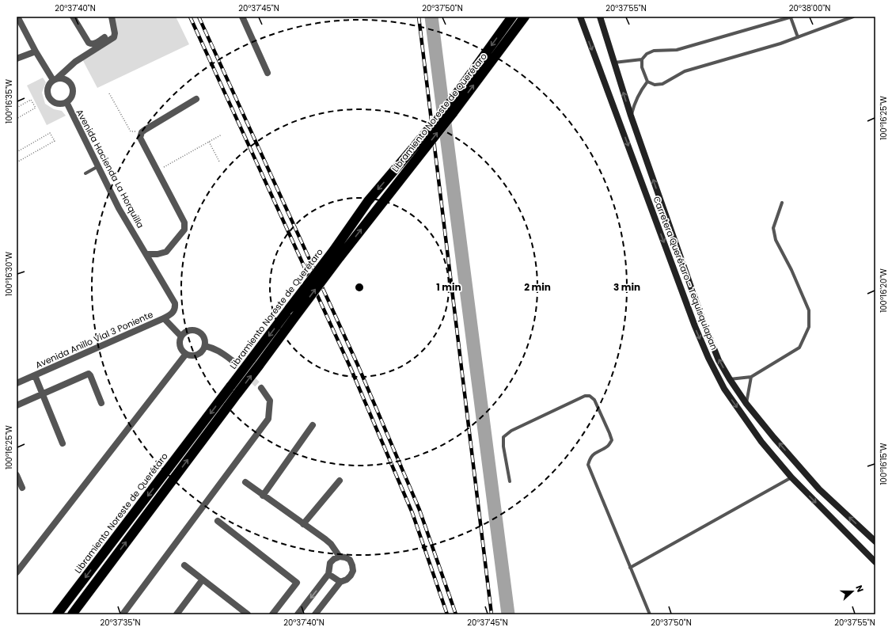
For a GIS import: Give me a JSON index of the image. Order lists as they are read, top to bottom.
{
  "streets": {
    "highway": ["Libramiento Noreste de Querétaro"],
    "main road": ["Carretera Querétaro - Tequisquiapan"],
    "street": ["Avenida Hacienda La Horquilla", "Avenida Anillo Vial 3 Poniente"]
  },
  "crossings": [
    ["Avenida Hacienda La Horquilla", "Avenida Anillo Vial 3 Poniente"]
  ],
  "north": "right",
  "coordinates": [
    "20°37'40\"N",
    "20°37'45\"N",
    "20°37'50\"N",
    "20°37'55\"N",
    "20°38'00\"N",
    "100°16'35\"W",
    "100°16'25\"W",
    "100°16'30\"W",
    "100°16'20\"W",
    "100°16'15\"W",
    "20°37'35\"N"
  ],
  "rings": ["1 min", "2 min", "3 min"]
}
